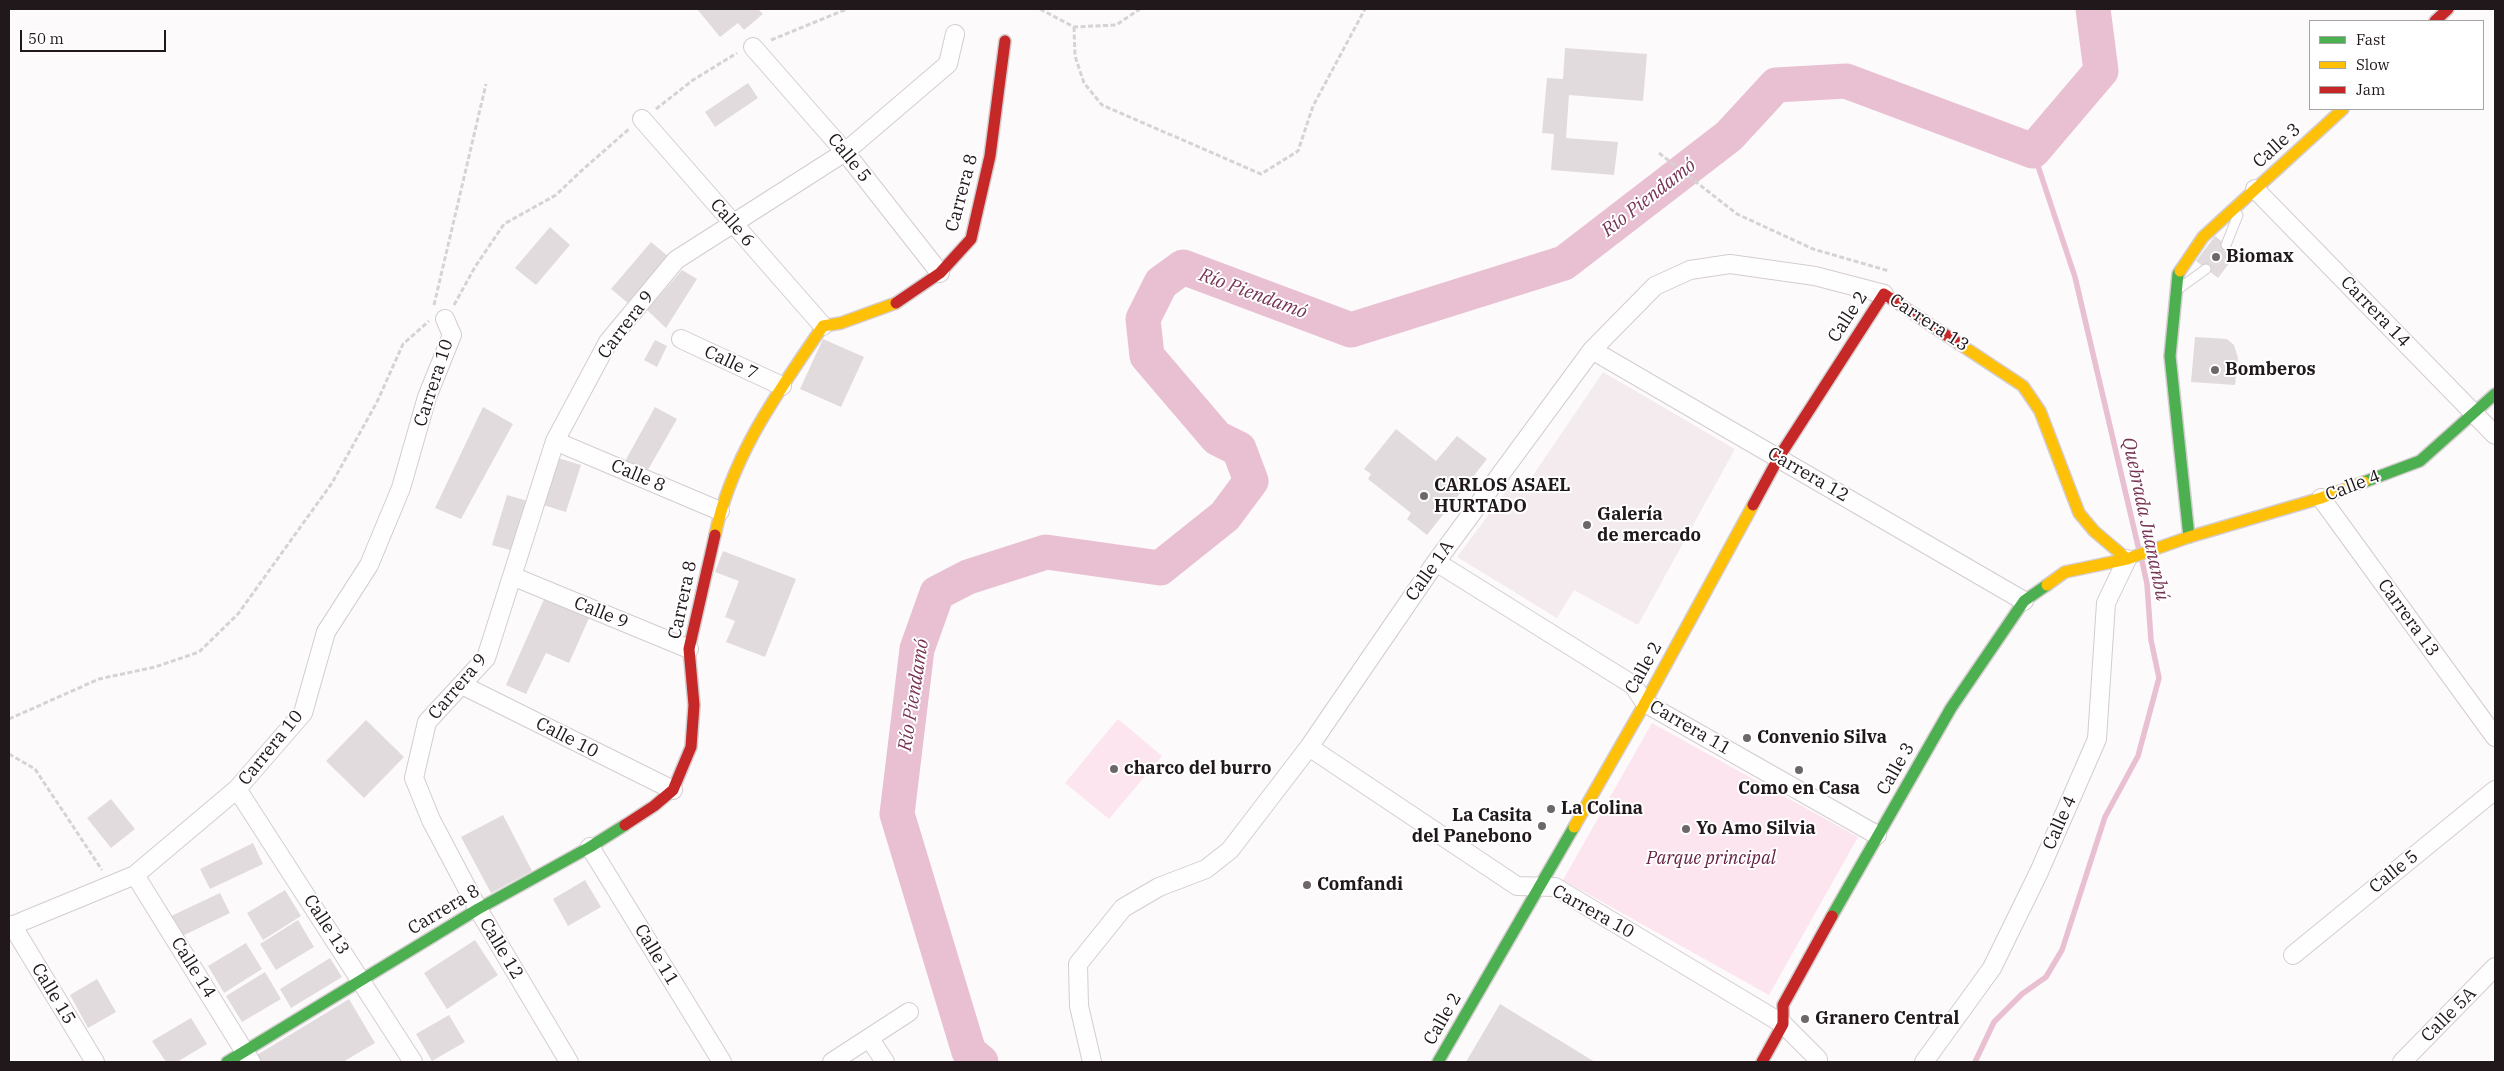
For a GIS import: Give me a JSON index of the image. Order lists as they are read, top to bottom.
{
  "streets": {
    "main road": [
      "Calle 3",
      "Carrera 8",
      "Calle 2",
      "Carrera 13",
      "Calle 4"
    ],
    "street": [
      "Calle 5",
      "Calle 6",
      "Carrera 14",
      "Carrera 9",
      "Calle 7",
      "Carrera 10",
      "Carrera 12",
      "Calle 8",
      "Calle 1A",
      "Calle 9",
      "Carrera 11",
      "Calle 10",
      "Calle 13",
      "Calle 12",
      "Calle 11",
      "Calle 14",
      "Calle 15",
      "Calle 5A"
    ]
  },
  "crossings": [
    ["Calle 3", "Carrera 14"],
    ["Calle 3", "Carrera 13"],
    ["Calle 3", "Carrera 10"],
    ["Calle 3", "Carrera 12"],
    ["Calle 3", "Calle 4"],
    ["Calle 3", "Carrera 11"],
    ["Calle 5", "Carrera 8"],
    ["Calle 5", "Carrera 9"],
    ["Carrera 8", "Calle 6"],
    ["Carrera 8", "Calle 7"],
    ["Carrera 8", "Calle 8"],
    ["Carrera 8", "Calle 9"],
    ["Carrera 8", "Calle 10"],
    ["Carrera 8", "Calle 13"],
    ["Carrera 8", "Calle 12"],
    ["Carrera 8", "Calle 11"],
    ["Carrera 8", "Calle 14"],
    ["Calle 6", "Carrera 9"],
    ["Carrera 14", "Calle 4"],
    ["Calle 2", "Carrera 13"],
    ["Calle 2", "Carrera 10"],
    ["Calle 2", "Carrera 12"],
    ["Calle 2", "Carrera 11"],
    ["Carrera 13", "Carrera 12"],
    ["Carrera 13", "Calle 4"],
    ["Carrera 13", "Calle 1A"],
    ["Carrera 9", "Calle 8"],
    ["Carrera 9", "Calle 9"],
    ["Carrera 9", "Calle 10"],
    ["Carrera 9", "Calle 12"],
    ["Carrera 10", "Calle 1A"],
    ["Carrera 10", "Calle 13"],
    ["Carrera 10", "Calle 14"],
    ["Carrera 10", "Calle 15"],
    ["Carrera 12", "Calle 1A"],
    ["Calle 1A", "Carrera 11"]
  ],
  "water": ["Río Piendamó", "Quebrada Juananbú"],
  "parks": ["Parque principal"],
  "places": [
    "Biomax",
    "Bomberos",
    "CARLOS ASAEL HURTADO",
    "Galería de mercado",
    "Convenio Silva",
    "charco del burro",
    "Como en Casa",
    "La Colina",
    "La Casita del Panebono",
    "Yo Amo Silvia",
    "Comfandi",
    "Granero Central"
  ],
  "legend": ["Fast", "Slow", "Jam"],
  "scale_bar": "50 m"
}
